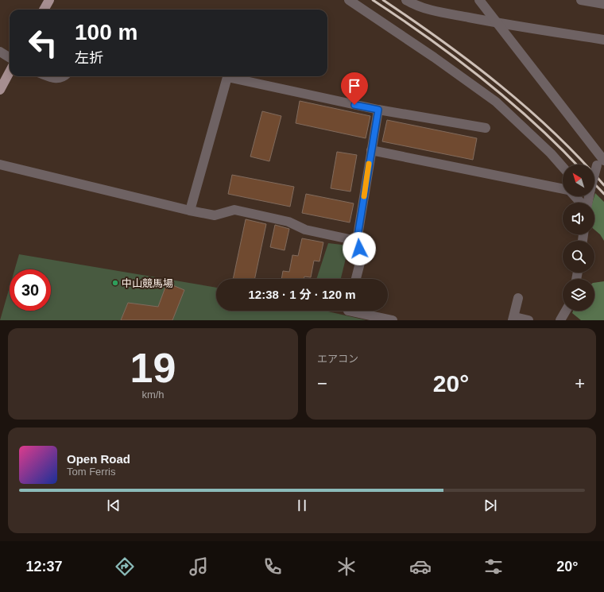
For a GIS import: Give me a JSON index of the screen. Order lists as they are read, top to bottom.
{
  "places": ["中山競馬場"],
  "north": "top left",
  "page": {
    "turn": ["100 m", "左折"],
    "limit": "30",
    "trip": "12:38 · 1 分 · 120 m",
    "tile": [
      ["19", "km/h"],
      "エアコン"
    ],
    "heat": ["−", "20°", "+"],
    "song": ["Open Road", "Tom Ferris"],
    "tabs": ["12:37", "20°"]
  }
}
